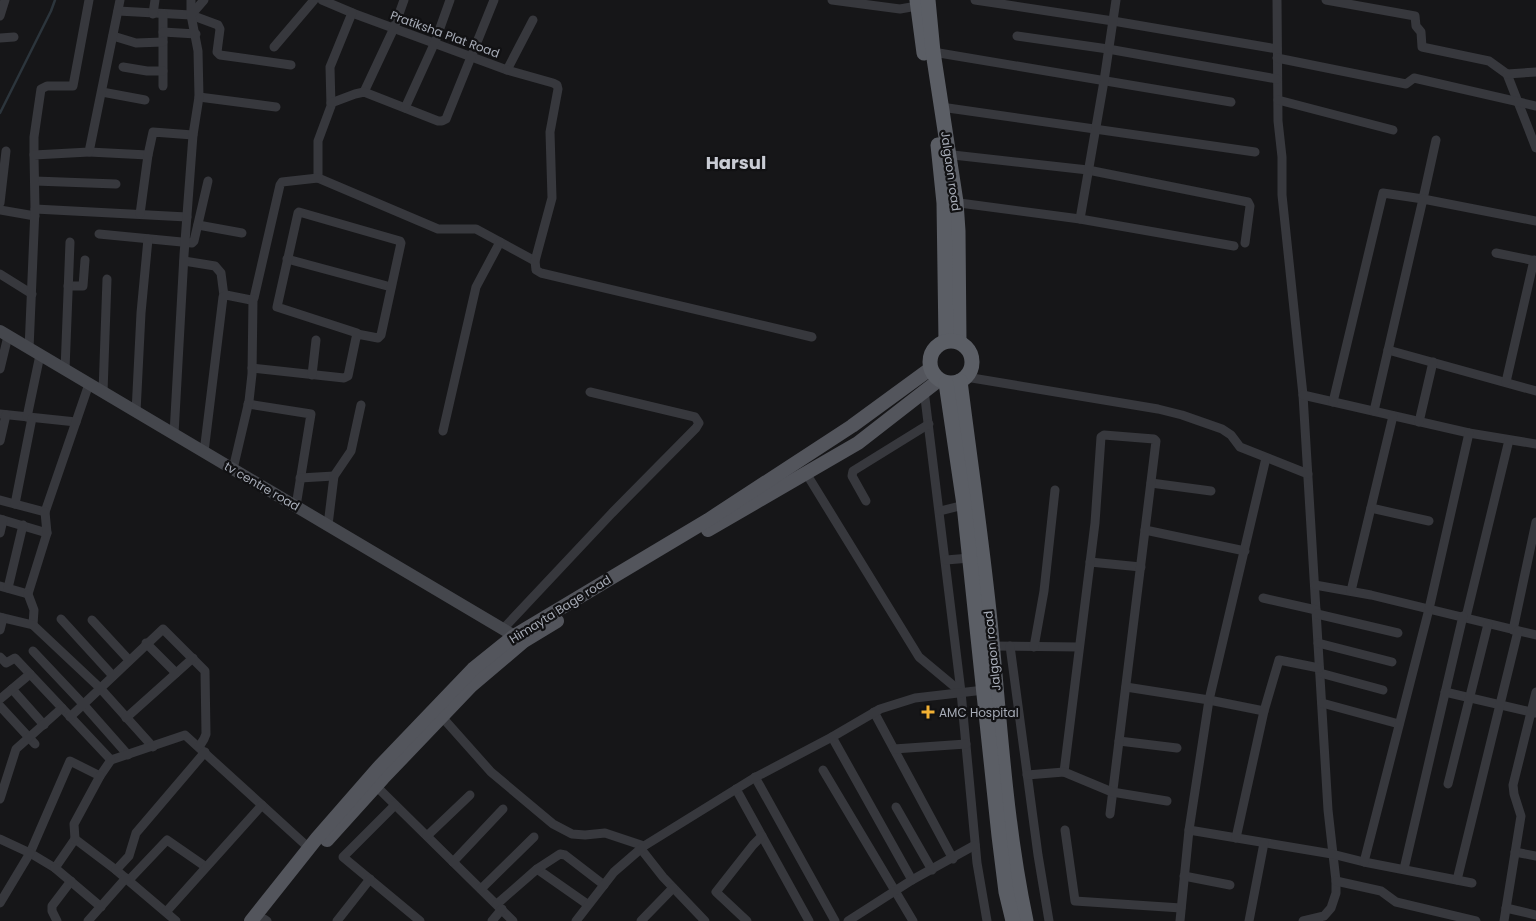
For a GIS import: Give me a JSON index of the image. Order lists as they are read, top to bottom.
{
  "streets": {
    "highway": ["Jalgaon road"],
    "main road": ["tv centre road", "Himayta Bage road"],
    "street": ["Pratiksha Plat Road"]
  },
  "crossings": [
    ["Jalgaon road", "Himayta Bage road"],
    ["tv centre road", "Himayta Bage road"]
  ],
  "districts": ["Harsul"],
  "places": {
    "health": ["AMC Hospital"]
  }
}
